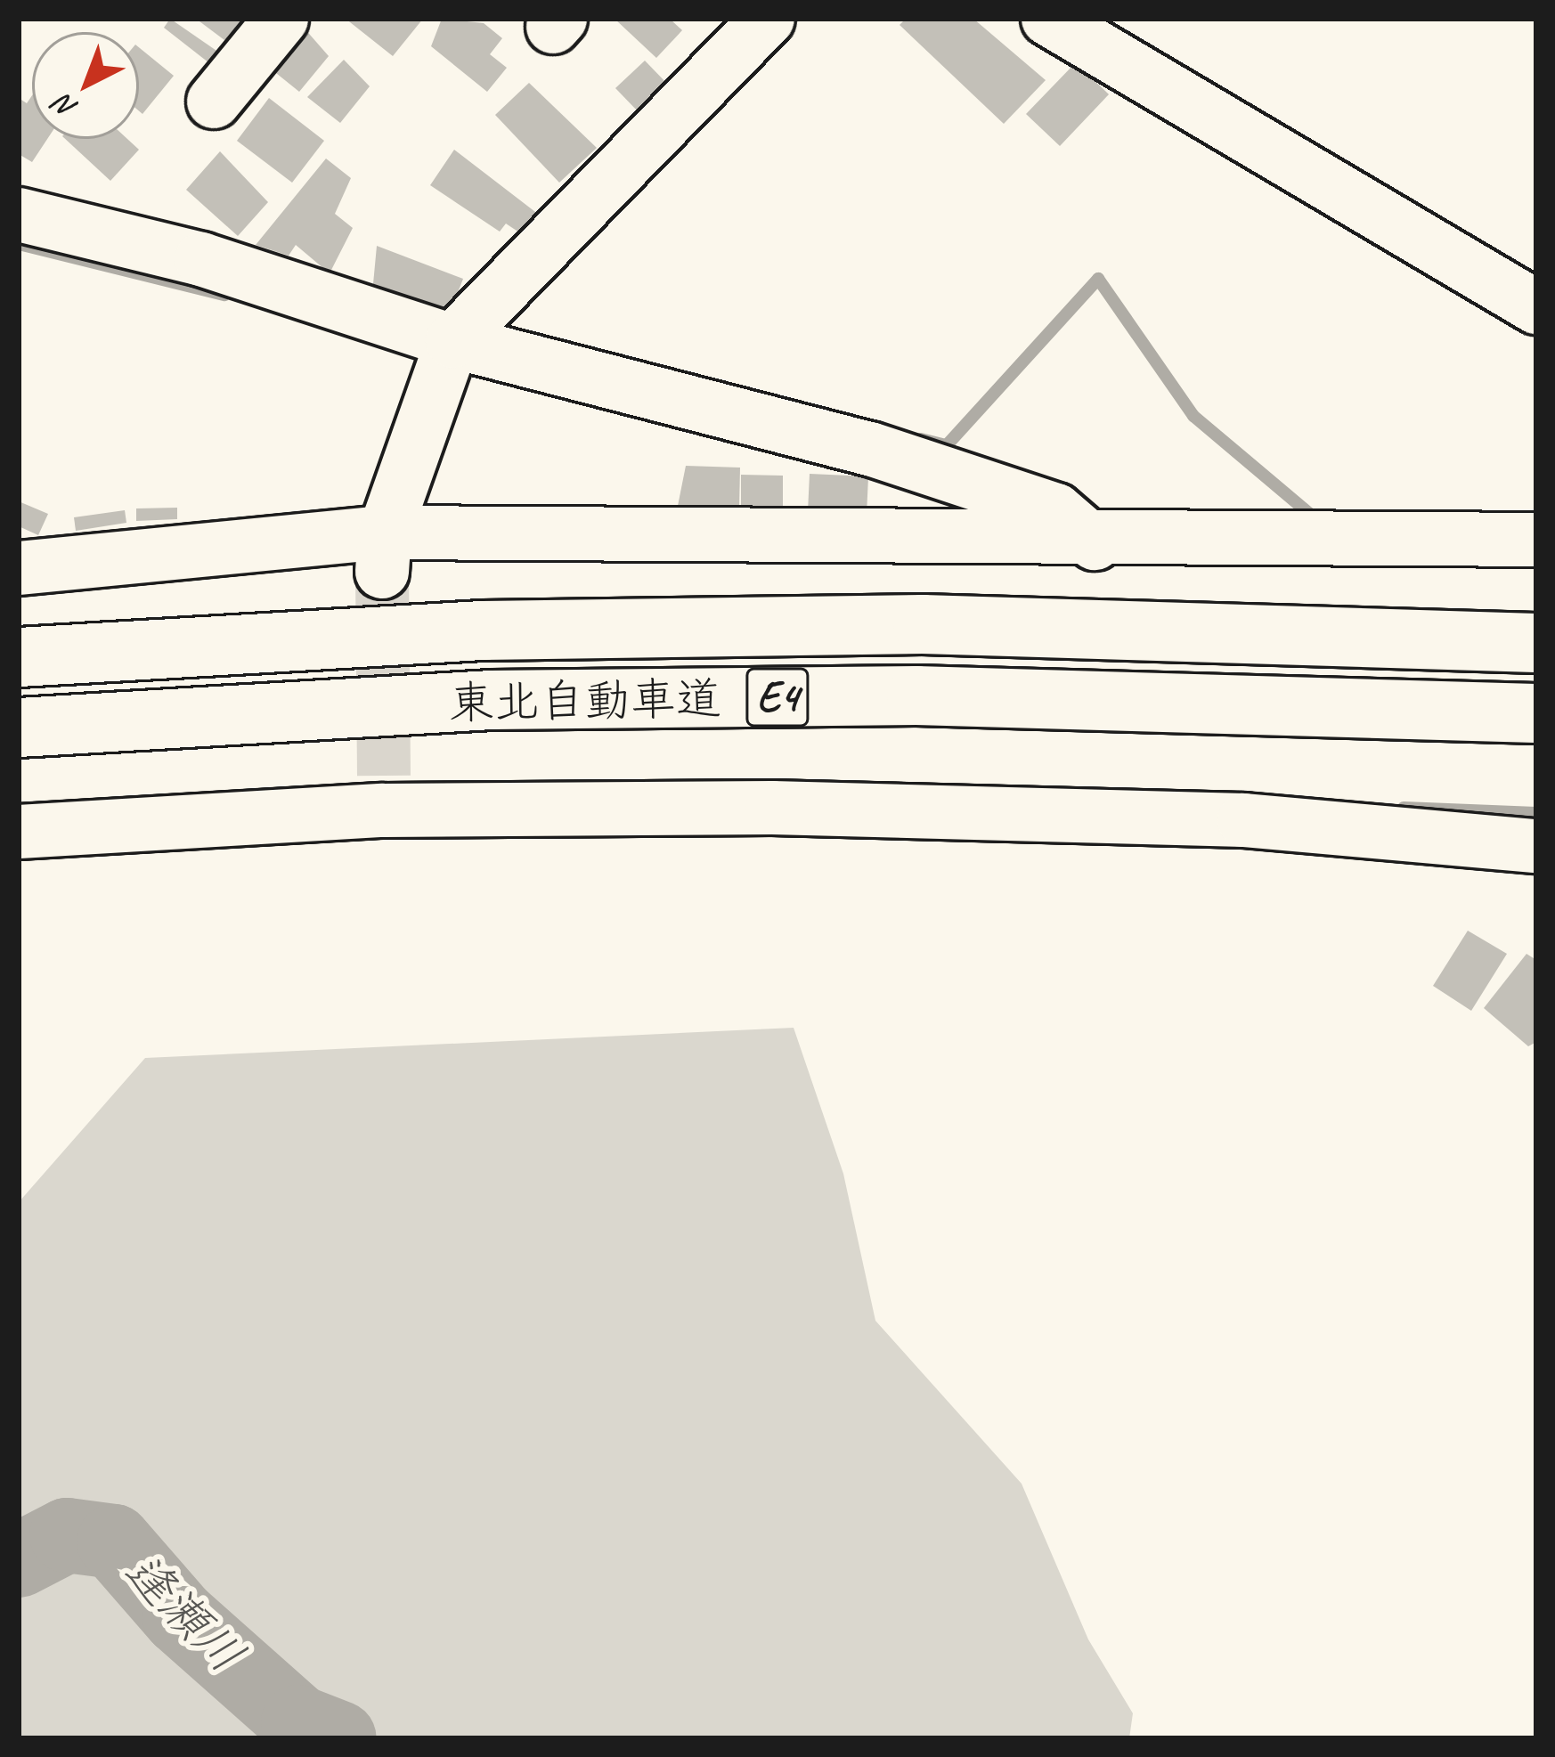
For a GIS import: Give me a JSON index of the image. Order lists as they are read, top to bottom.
{
  "streets": {
    "highway": ["E4", "東北自動車道"]
  },
  "water": ["逢瀬川"],
  "north": "bottom left"
}
